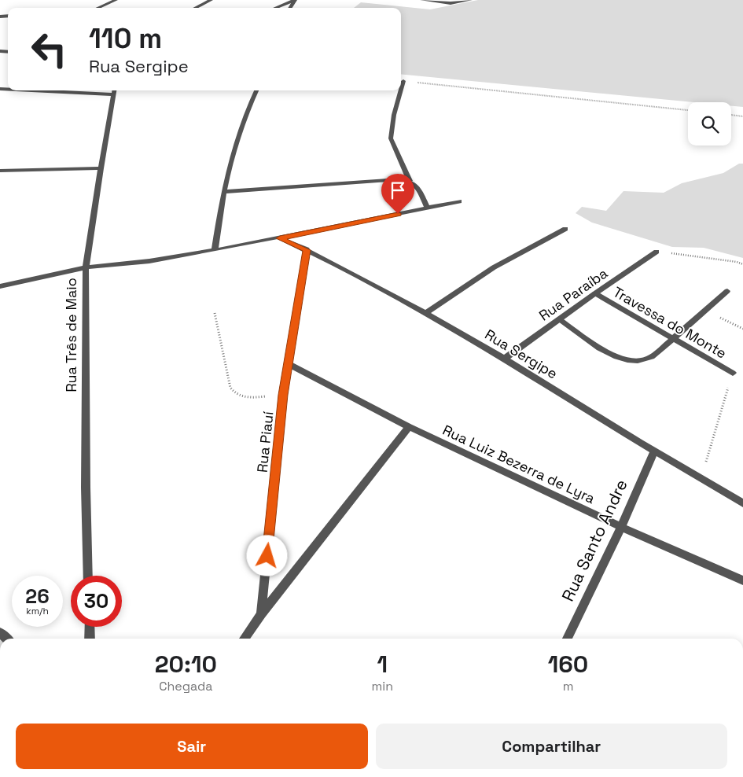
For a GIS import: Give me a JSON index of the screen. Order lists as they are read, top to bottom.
{
  "streets": {
    "street": [
      "Rua Paraíba",
      "Travessa do Monte",
      "Rua Três de Maio",
      "Rua Sergipe",
      "Rua Piauí",
      "Rua Luiz Bezerra de Lyra",
      "Rua Santo Andre"
    ]
  },
  "crossings": [
    ["Rua Paraíba", "Travessa do Monte"],
    ["Rua Paraíba", "Rua Sergipe"],
    ["Rua Sergipe", "Rua Piauí"],
    ["Rua Sergipe", "Rua Santo Andre"],
    ["Rua Piauí", "Rua Luiz Bezerra de Lyra"],
    ["Rua Luiz Bezerra de Lyra", "Rua Santo Andre"]
  ],
  "page": {
    "turn": ["110 m", "Rua Sergipe"],
    "speed": "26 km/h",
    "limit": "30",
    "eta": [
      "20:10",
      "Chegada",
      "1",
      "min",
      "160",
      "m"
    ],
    "buttons": ["Sair", "Compartilhar"]
  }
}
